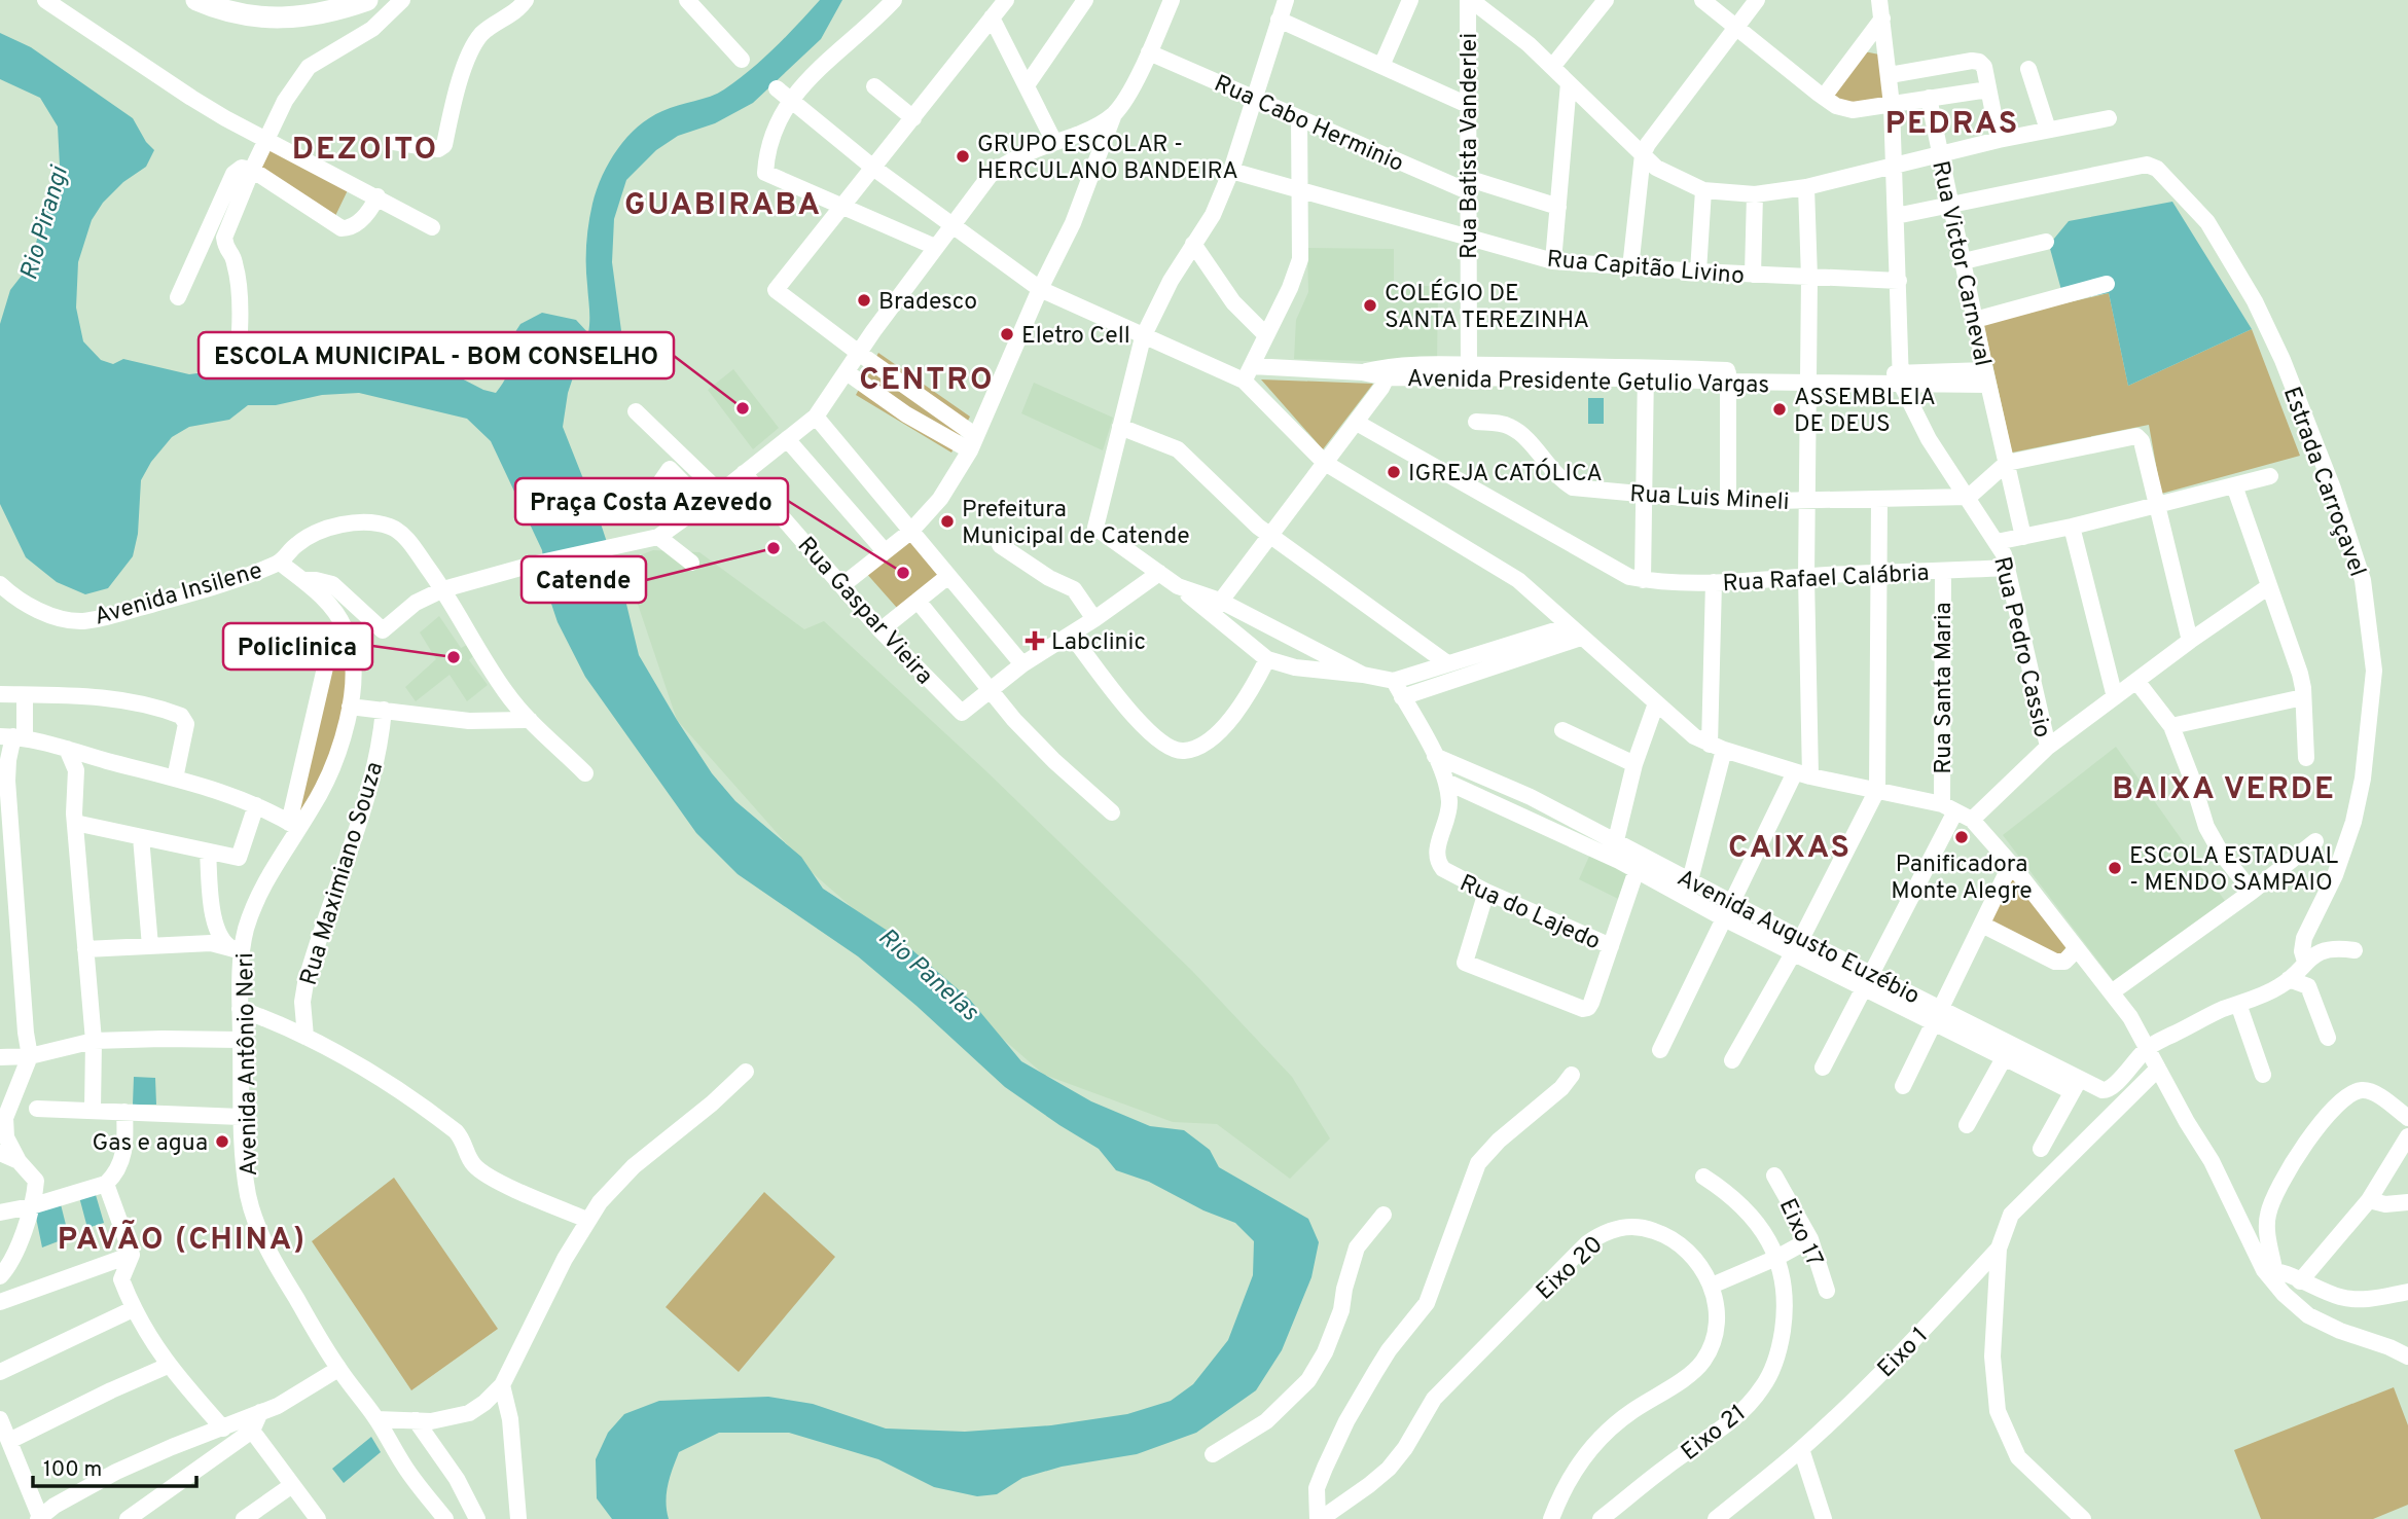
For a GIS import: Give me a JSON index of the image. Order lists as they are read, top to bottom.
{
  "streets": {
    "street": [
      "Rua Cabo Herminio",
      "Rua Batista Vanderlei",
      "Rua Victor Carneval",
      "Rua Capitão Livino",
      "Avenida Presidente Getulio Vargas",
      "Estrada Carroçavel",
      "Rua Luis Mineli",
      "Rua Rafael Calábria",
      "Avenida Insilene",
      "Rua Gaspar Vieira",
      "Rua Pedro Cassio",
      "Rua Santa Maria",
      "Rua Maximiano Souza",
      "Rua do Lajedo",
      "Avenida Augusto Euzébio",
      "Avenida Antônio Neri",
      "Eixo 17",
      "Eixo 20",
      "Eixo 1",
      "Eixo 21"
    ]
  },
  "crossings": [
    ["Rua Cabo Herminio", "Rua Batista Vanderlei"],
    ["Rua Batista Vanderlei", "Rua Capitão Livino"],
    ["Rua Batista Vanderlei", "Avenida Presidente Getulio Vargas"],
    ["Rua Victor Carneval", "Avenida Presidente Getulio Vargas"],
    ["Rua Victor Carneval", "Estrada Carroçavel"],
    ["Avenida Presidente Getulio Vargas", "Rua Pedro Cassio"],
    ["Rua Luis Mineli", "Rua Pedro Cassio"],
    ["Rua Rafael Calábria", "Rua Pedro Cassio"],
    ["Rua Rafael Calábria", "Rua Santa Maria"],
    ["Avenida Insilene", "Avenida Antônio Neri"],
    ["Rua do Lajedo", "Avenida Augusto Euzébio"]
  ],
  "districts": [
    "PEDRAS",
    "DEZOITO",
    "GUABIRABA",
    "CENTRO",
    "BAIXA VERDE",
    "CAIXAS",
    "PAVÃO (CHINA)"
  ],
  "water": ["Rio Pirangi", "Rio Panelas"],
  "places": {
    "other": [
      "GRUPO ESCOLAR - HERCULANO BANDEIRA",
      "Bradesco",
      "COLÉGIO DE SANTA TEREZINHA",
      "Eletro Cell",
      "ESCOLA MUNICIPAL - BOM CONSELHO",
      "ASSEMBLEIA DE DEUS",
      "IGREJA CATÓLICA",
      "Prefeitura Municipal de Catende",
      "Catende",
      "Praça Costa Azevedo",
      "Policlinica",
      "Panificadora Monte Alegre",
      "ESCOLA ESTADUAL - MENDO SAMPAIO",
      "Gas e agua"
    ],
    "health": ["Labclinic"]
  },
  "scale_bar": "100 m"
}
